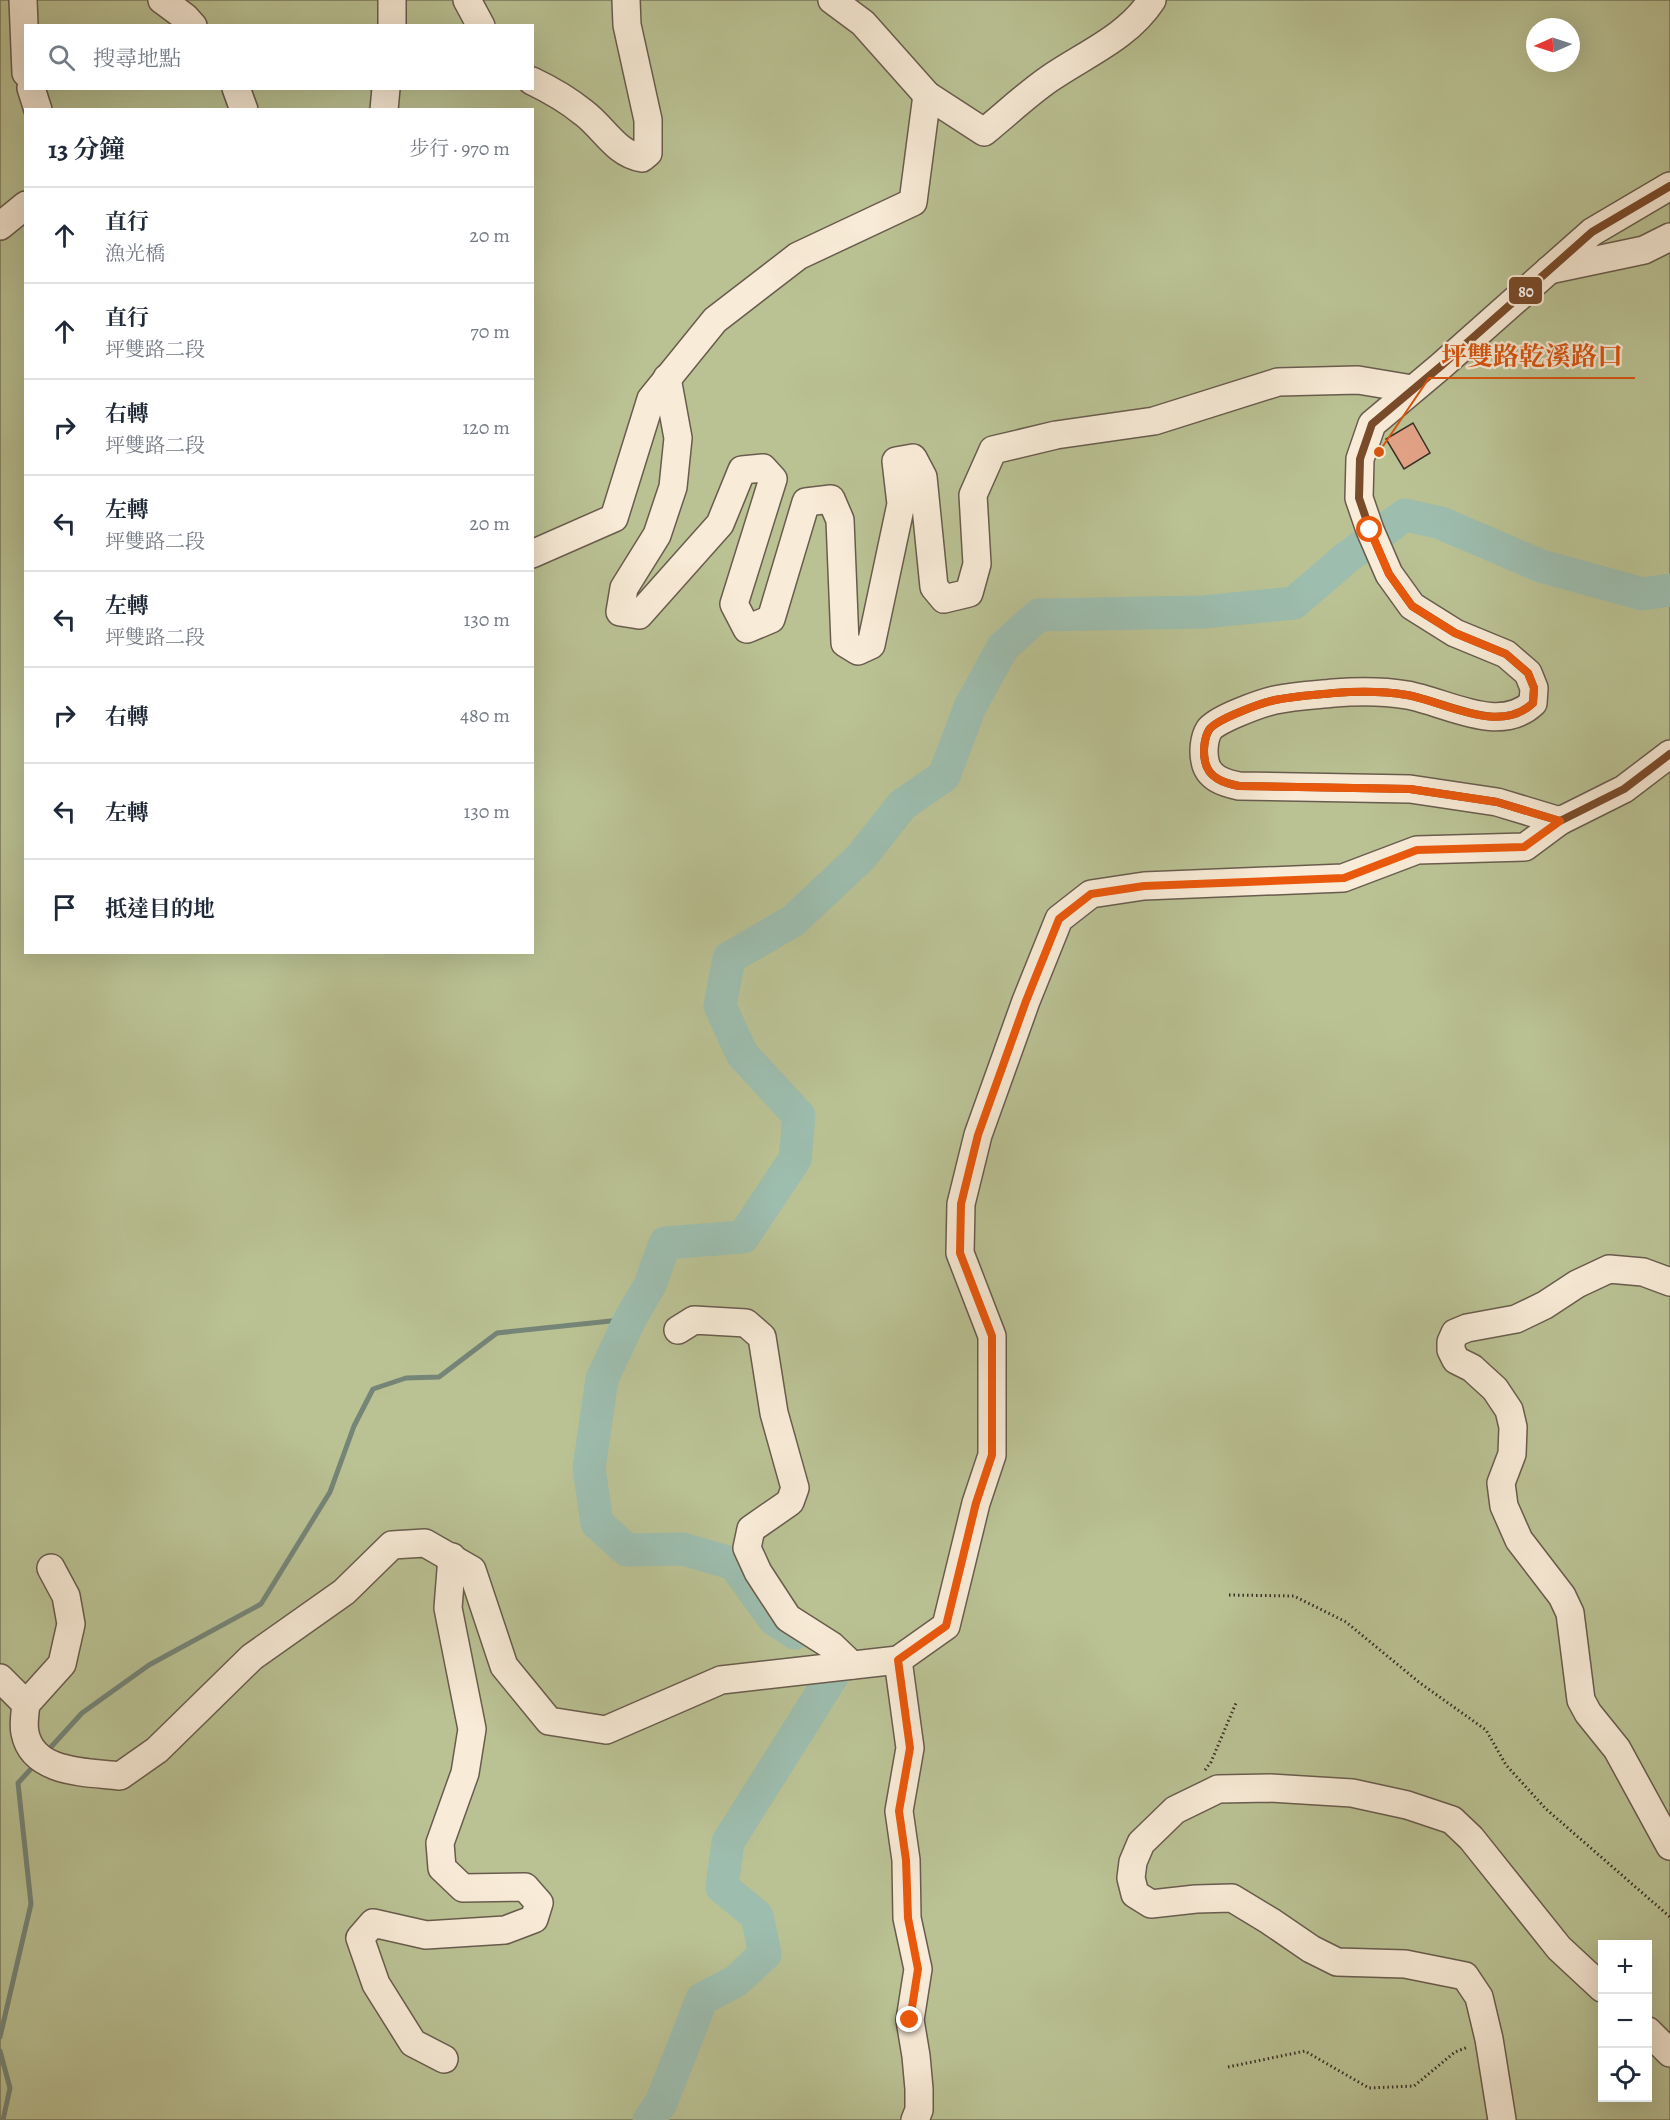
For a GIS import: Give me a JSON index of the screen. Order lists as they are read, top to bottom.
{
  "places": ["坪雙路乾溪路口"],
  "lines": ["transit line 80"],
  "north": "left",
  "page": {
    "search": "搜尋地點",
    "heading": ["13 分鐘", "步行 · 970 m"],
    "list": [
      ["直行", "漁光橋", "20 m"],
      ["直行", "坪雙路二段", "70 m"],
      ["右轉", "坪雙路二段", "120 m"],
      ["左轉", "坪雙路二段", "20 m"],
      ["左轉", "坪雙路二段", "130 m"],
      ["右轉", "480 m"],
      ["左轉", "130 m"],
      "抵達目的地"
    ],
    "map_buttons": ["+", "−"]
  }
}
